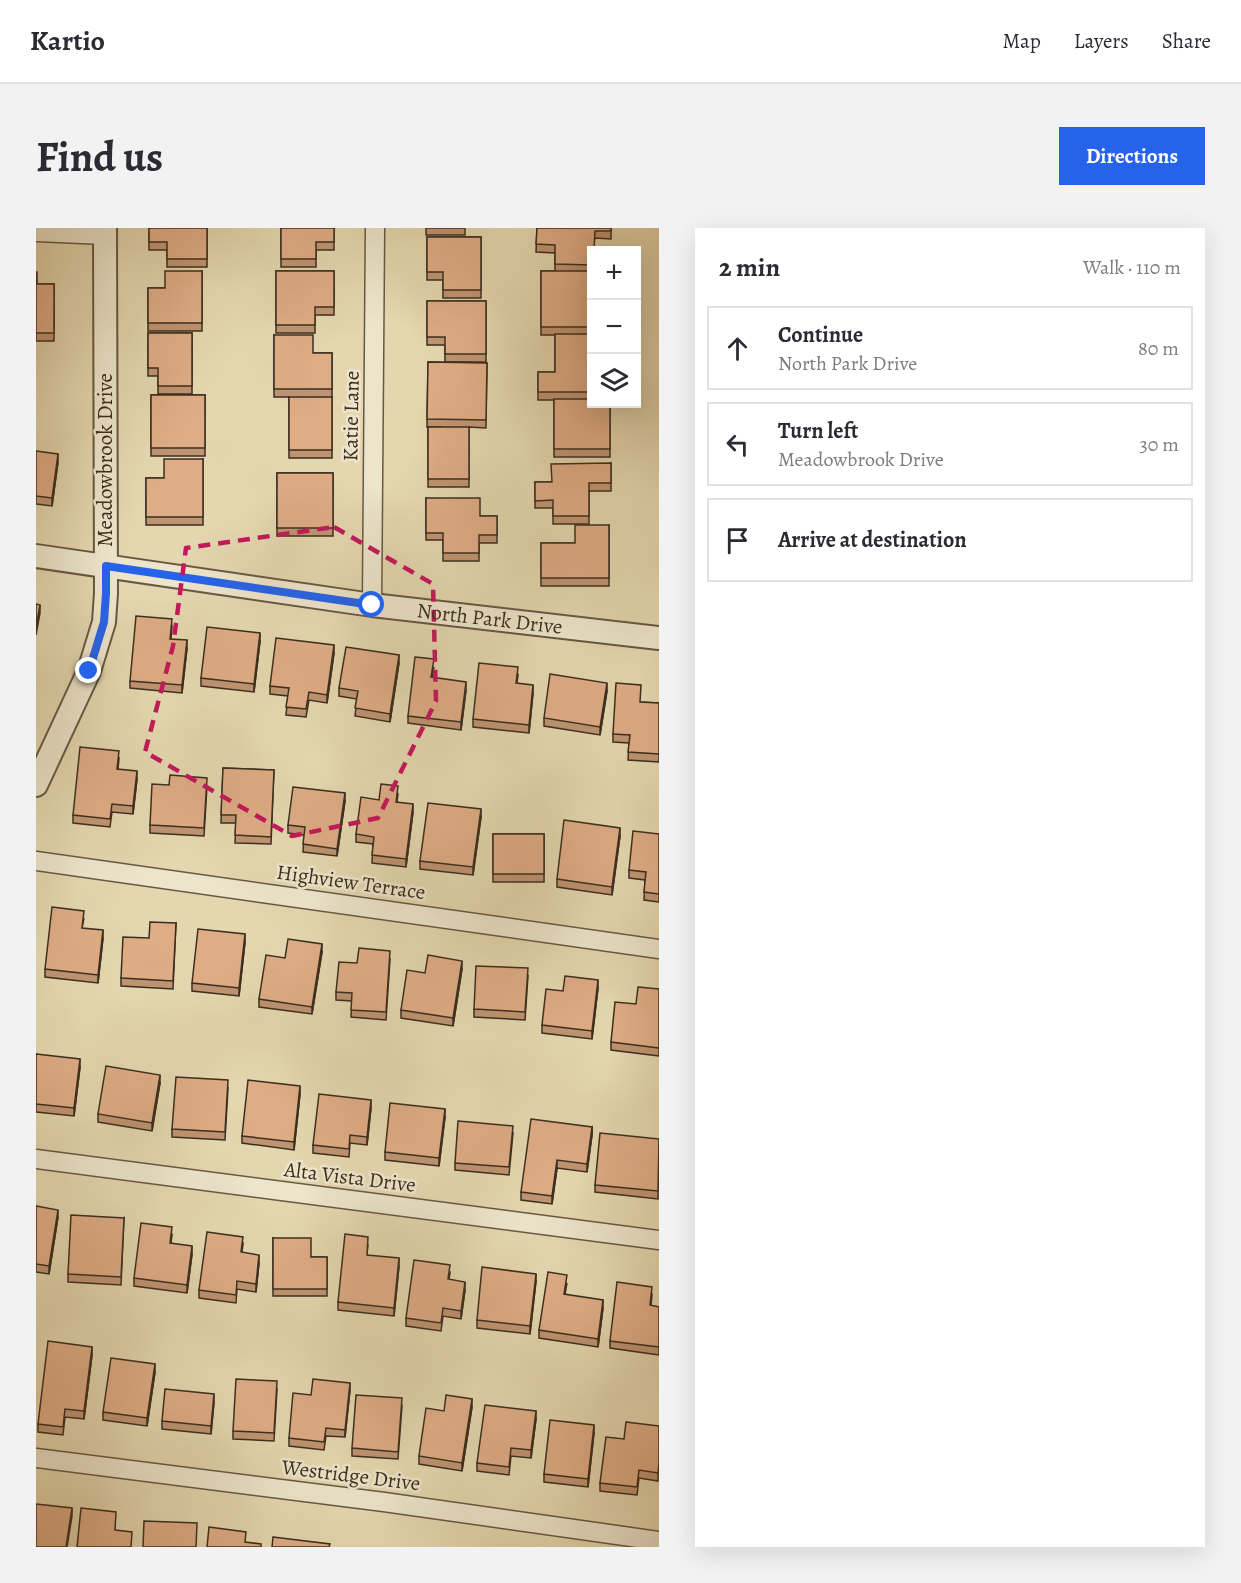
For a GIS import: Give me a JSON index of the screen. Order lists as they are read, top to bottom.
{
  "streets": {
    "street": [
      "Katie Lane",
      "Meadowbrook Drive",
      "North Park Drive",
      "Highview Terrace",
      "Alta Vista Drive",
      "Westridge Drive"
    ]
  },
  "crossings": [
    ["Katie Lane", "North Park Drive"],
    ["Meadowbrook Drive", "North Park Drive"]
  ],
  "page": {
    "header": "Kartio",
    "nav": ["Map", "Layers", "Share"],
    "buttons": "Directions",
    "title": "Find us",
    "heading": ["2 min", "Walk · 110 m"],
    "map_buttons": ["+", "−"],
    "list": [
      ["Continue", "North Park Drive", "80 m"],
      ["Turn left", "Meadowbrook Drive", "30 m"],
      "Arrive at destination"
    ]
  }
}
